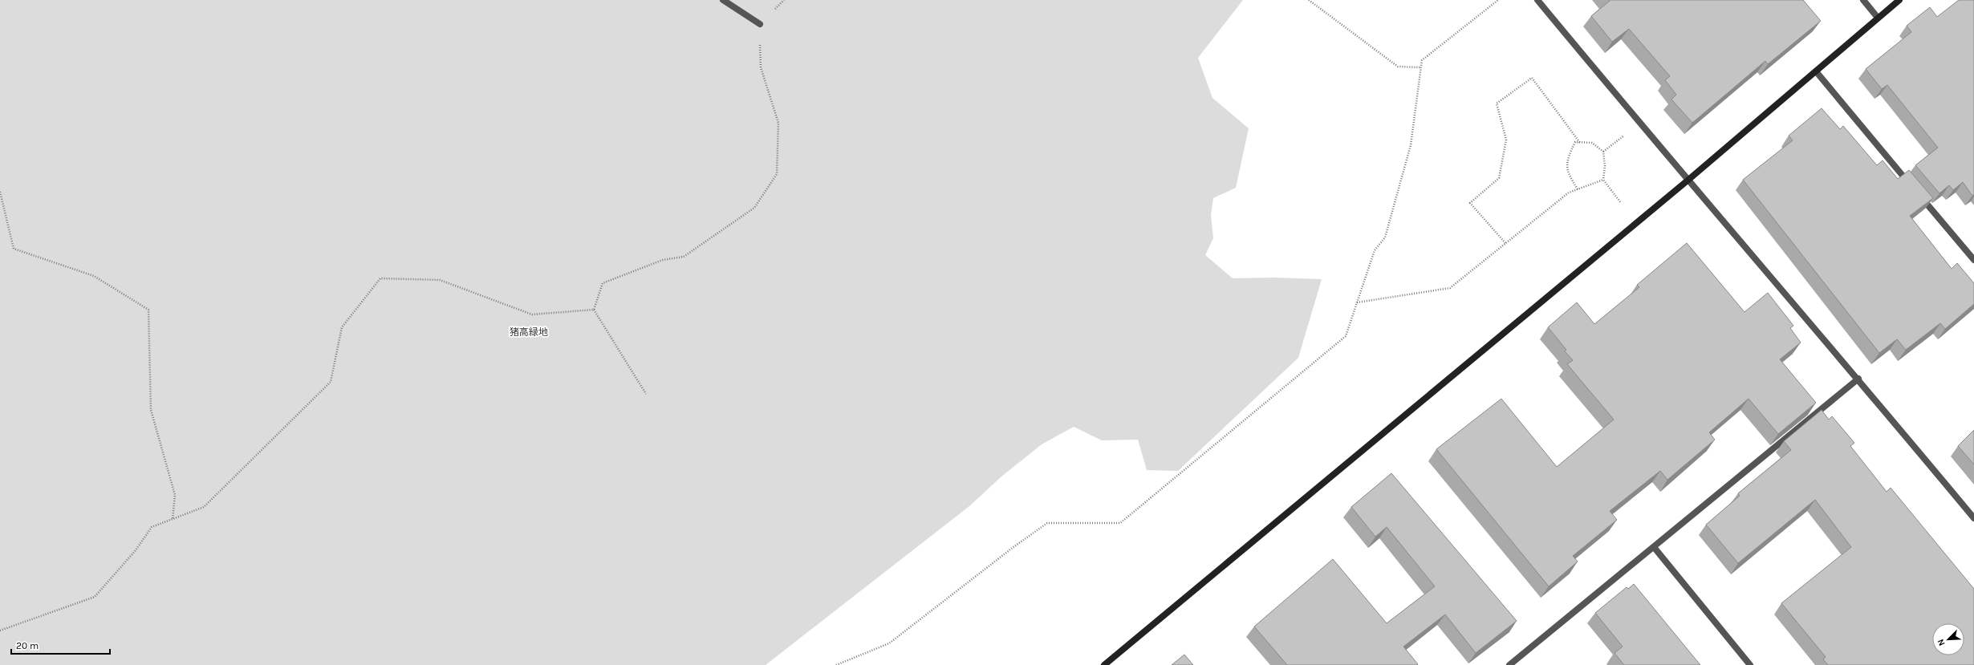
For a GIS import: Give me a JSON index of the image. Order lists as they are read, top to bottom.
{
  "parks": ["猪高緑地"],
  "scale_bar": "20 m",
  "north": "bottom left"
}
